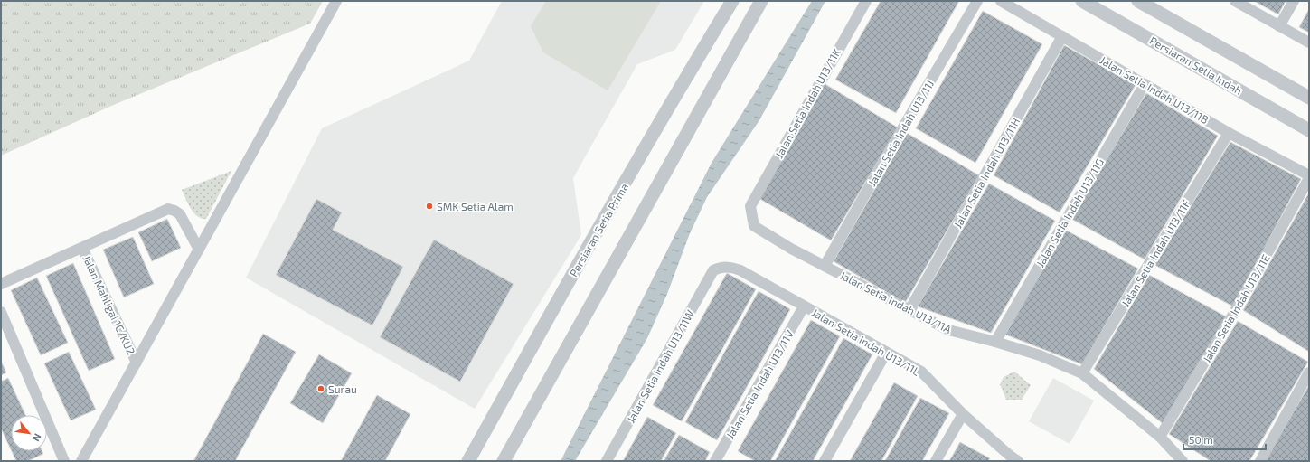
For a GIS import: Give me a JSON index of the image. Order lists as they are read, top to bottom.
{
  "streets": {
    "street": [
      "Persiaran Setia Indah",
      "Jalan Setia Indah U13/11B",
      "Jalan Setia Indah U13/11K",
      "Jalan Setia Indah U13/11J",
      "Jalan Setia Indah U13/11H",
      "Jalan Setia Indah U13/11G",
      "Persiaran Setia Prima",
      "Jalan Setia Indah U13/11F",
      "Jalan Setia Indah U13/11A",
      "Jalan Mahligai 1C/KU2",
      "Jalan Setia Indah U13/11E",
      "Jalan Setia Indah U13/11L",
      "Jalan Setia Indah U13/11W",
      "Jalan Setia Indah U13/11V"
    ]
  },
  "crossings": [
    ["Jalan Setia Indah U13/11B", "Jalan Setia Indah U13/11H"],
    ["Jalan Setia Indah U13/11B", "Jalan Setia Indah U13/11G"],
    ["Jalan Setia Indah U13/11B", "Jalan Setia Indah U13/11F"],
    ["Jalan Setia Indah U13/11K", "Jalan Setia Indah U13/11A"],
    ["Jalan Setia Indah U13/11J", "Jalan Setia Indah U13/11A"],
    ["Jalan Setia Indah U13/11H", "Jalan Setia Indah U13/11A"],
    ["Jalan Setia Indah U13/11G", "Jalan Setia Indah U13/11A"],
    ["Jalan Setia Indah U13/11F", "Jalan Setia Indah U13/11A"],
    ["Jalan Setia Indah U13/11A", "Jalan Setia Indah U13/11E"],
    ["Jalan Setia Indah U13/11L", "Jalan Setia Indah U13/11W"],
    ["Jalan Setia Indah U13/11L", "Jalan Setia Indah U13/11V"]
  ],
  "places": ["SMK Setia Alam", "Surau"],
  "scale_bar": "50 m",
  "north": "bottom right"
}
